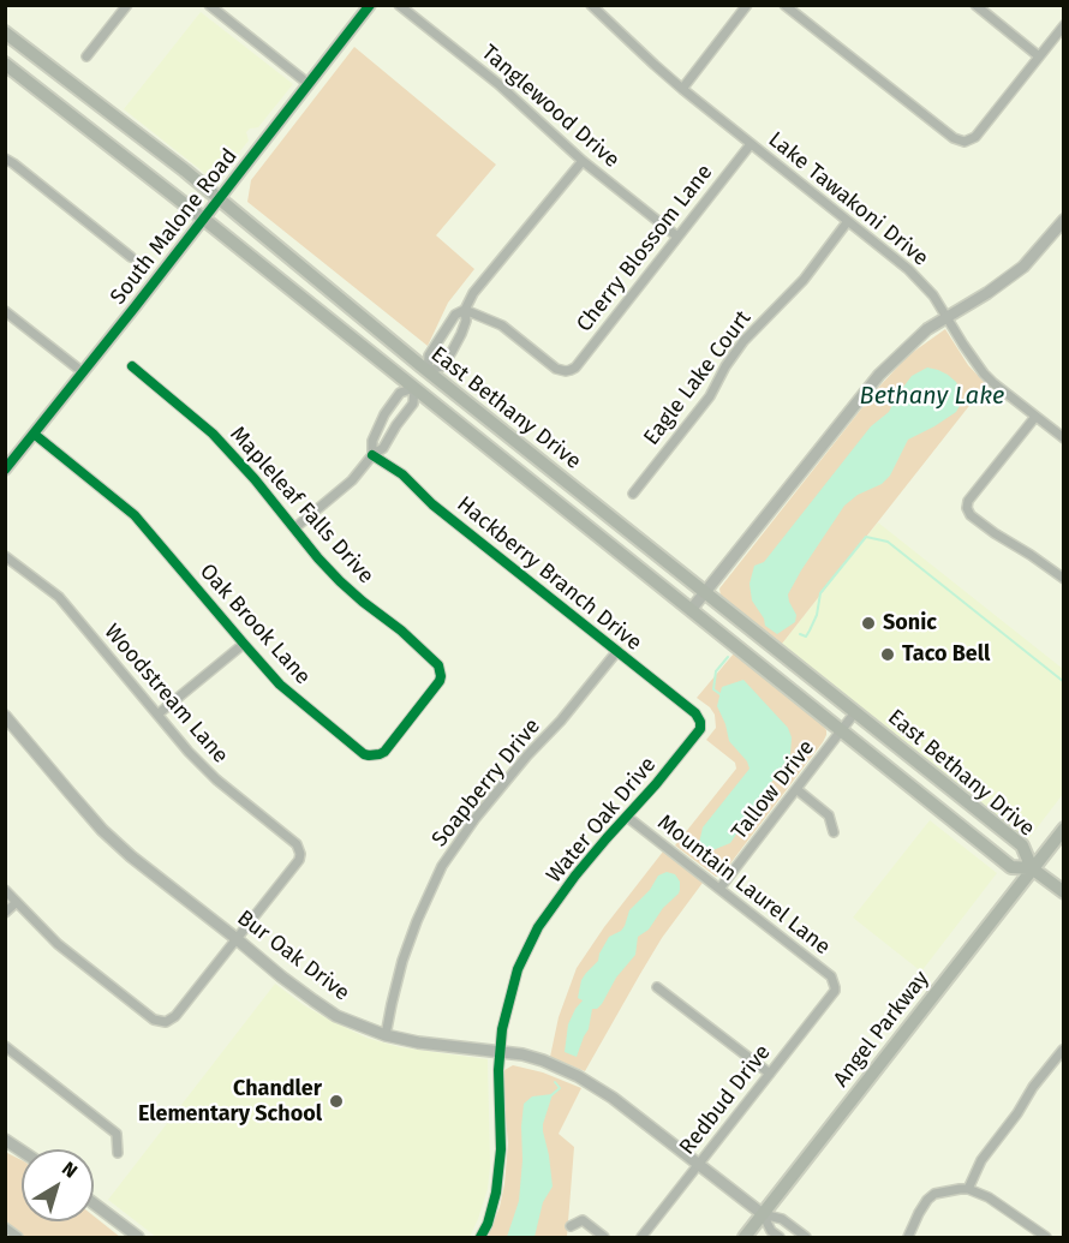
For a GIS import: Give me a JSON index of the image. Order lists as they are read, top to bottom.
{
  "streets": {
    "main road": ["East Bethany Drive", "Angel Parkway"],
    "street": [
      "Tanglewood Drive",
      "Lake Tawakoni Drive",
      "South Malone Road",
      "Cherry Blossom Lane",
      "Eagle Lake Court",
      "Mapleleaf Falls Drive",
      "Hackberry Branch Drive",
      "Oak Brook Lane",
      "Woodstream Lane",
      "Soapberry Drive",
      "Tallow Drive",
      "Water Oak Drive",
      "Mountain Laurel Lane",
      "Bur Oak Drive",
      "Redbud Drive"
    ]
  },
  "crossings": [
    ["Tanglewood Drive", "Cherry Blossom Lane"],
    ["Lake Tawakoni Drive", "Cherry Blossom Lane"],
    ["Lake Tawakoni Drive", "Eagle Lake Court"],
    ["South Malone Road", "East Bethany Drive"],
    ["South Malone Road", "Oak Brook Lane"],
    ["East Bethany Drive", "Tallow Drive"],
    ["East Bethany Drive", "Angel Parkway"],
    ["Mapleleaf Falls Drive", "Oak Brook Lane"],
    ["Hackberry Branch Drive", "Soapberry Drive"],
    ["Hackberry Branch Drive", "Water Oak Drive"],
    ["Woodstream Lane", "Bur Oak Drive"],
    ["Soapberry Drive", "Bur Oak Drive"],
    ["Tallow Drive", "Mountain Laurel Lane"],
    ["Water Oak Drive", "Mountain Laurel Lane"],
    ["Water Oak Drive", "Bur Oak Drive"],
    ["Mountain Laurel Lane", "Redbud Drive"],
    ["Bur Oak Drive", "Angel Parkway"],
    ["Bur Oak Drive", "Redbud Drive"]
  ],
  "water": ["Bethany Lake"],
  "places": ["Sonic", "Taco Bell", "Chandler Elementary School"],
  "north": "top right"
}
